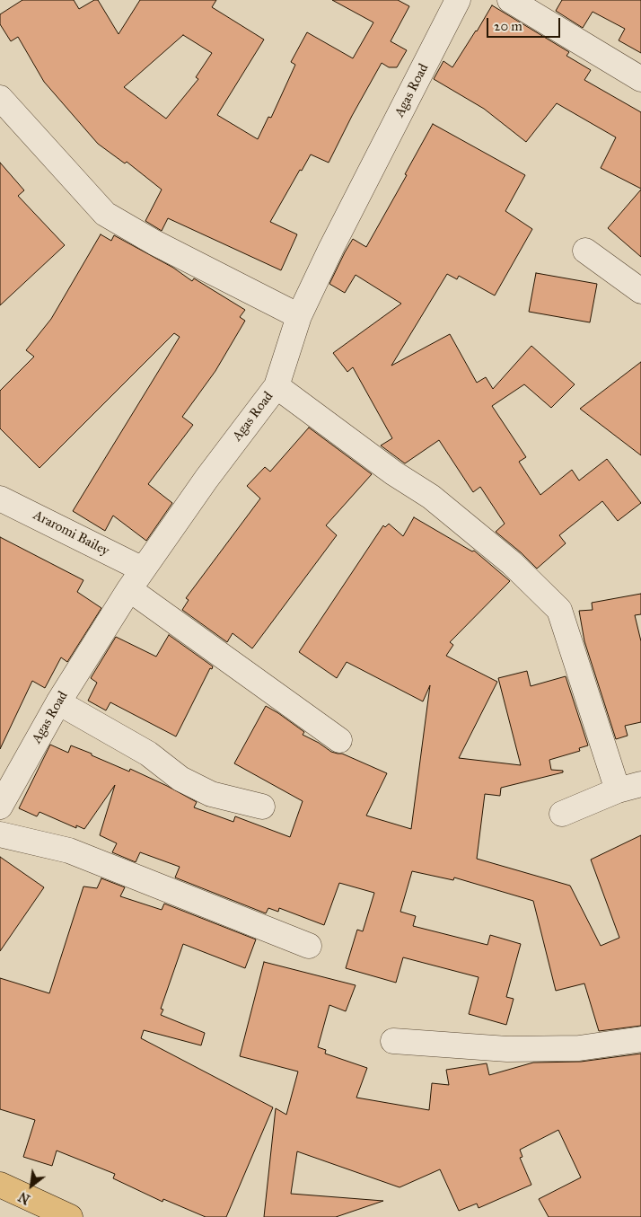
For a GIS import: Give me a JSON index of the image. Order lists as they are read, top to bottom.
{
  "streets": {
    "street": ["Agas Road", "Araromi Bailey"]
  },
  "crossings": [
    ["Agas Road", "Araromi Bailey"]
  ],
  "scale_bar": "20 m",
  "north": "bottom left"
}
